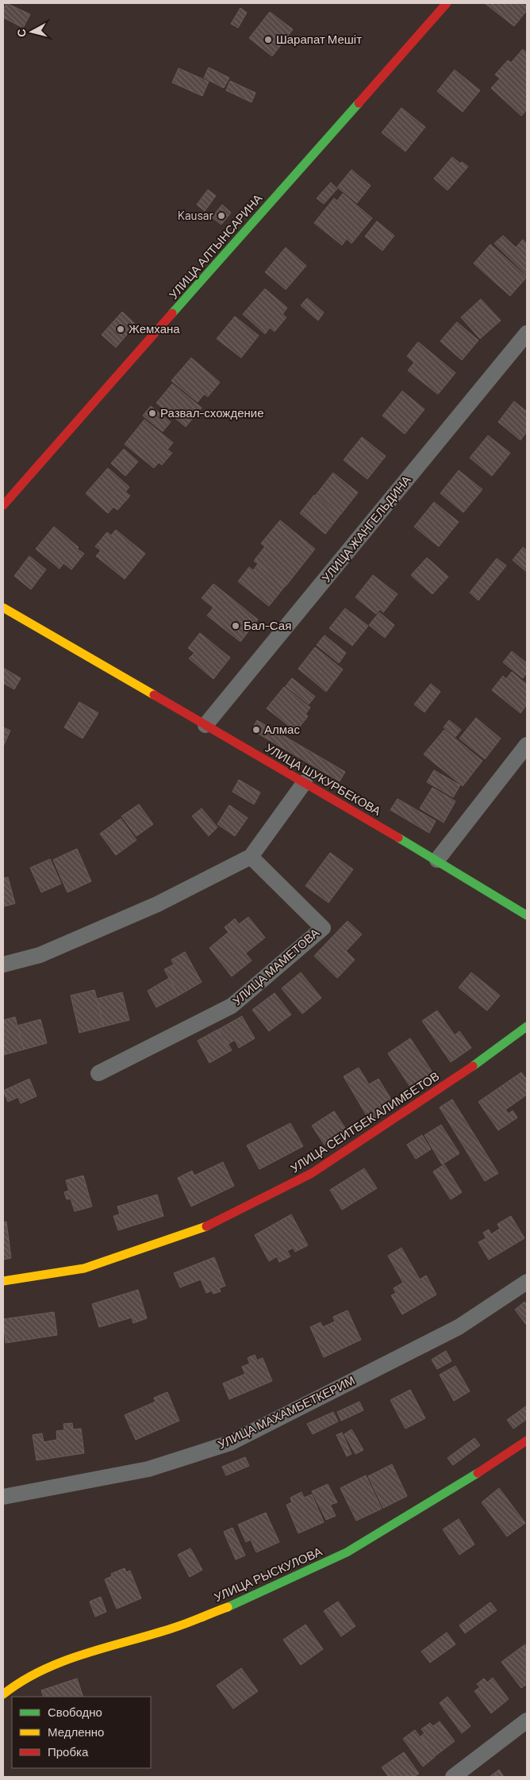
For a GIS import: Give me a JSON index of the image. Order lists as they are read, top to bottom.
{
  "streets": {
    "street": [
      "УЛИЦА АЛТЫНСАРИНА",
      "УЛИЦА ЖАНГЕЛЬДИНА",
      "УЛИЦА ШУКУРБЕКОВА",
      "УЛИЦА МАМЕТОВА",
      "УЛИЦА СЕИТБЕК АЛИМБЕТОВ",
      "УЛИЦА МАХАМБЕТКЕРИМ",
      "УЛИЦА РЫСКУЛОВА"
    ]
  },
  "crossings": [
    ["УЛИЦА ЖАНГЕЛЬДИНА", "УЛИЦА ШУКУРБЕКОВА"]
  ],
  "places": [
    "Шарапат Мешіт",
    "Kausar",
    "Жемхана",
    "Развал-схождение",
    "Бал-Сая",
    "Алмас"
  ],
  "legend": ["Свободно", "Медленно", "Пробка"],
  "north": "left"
}
